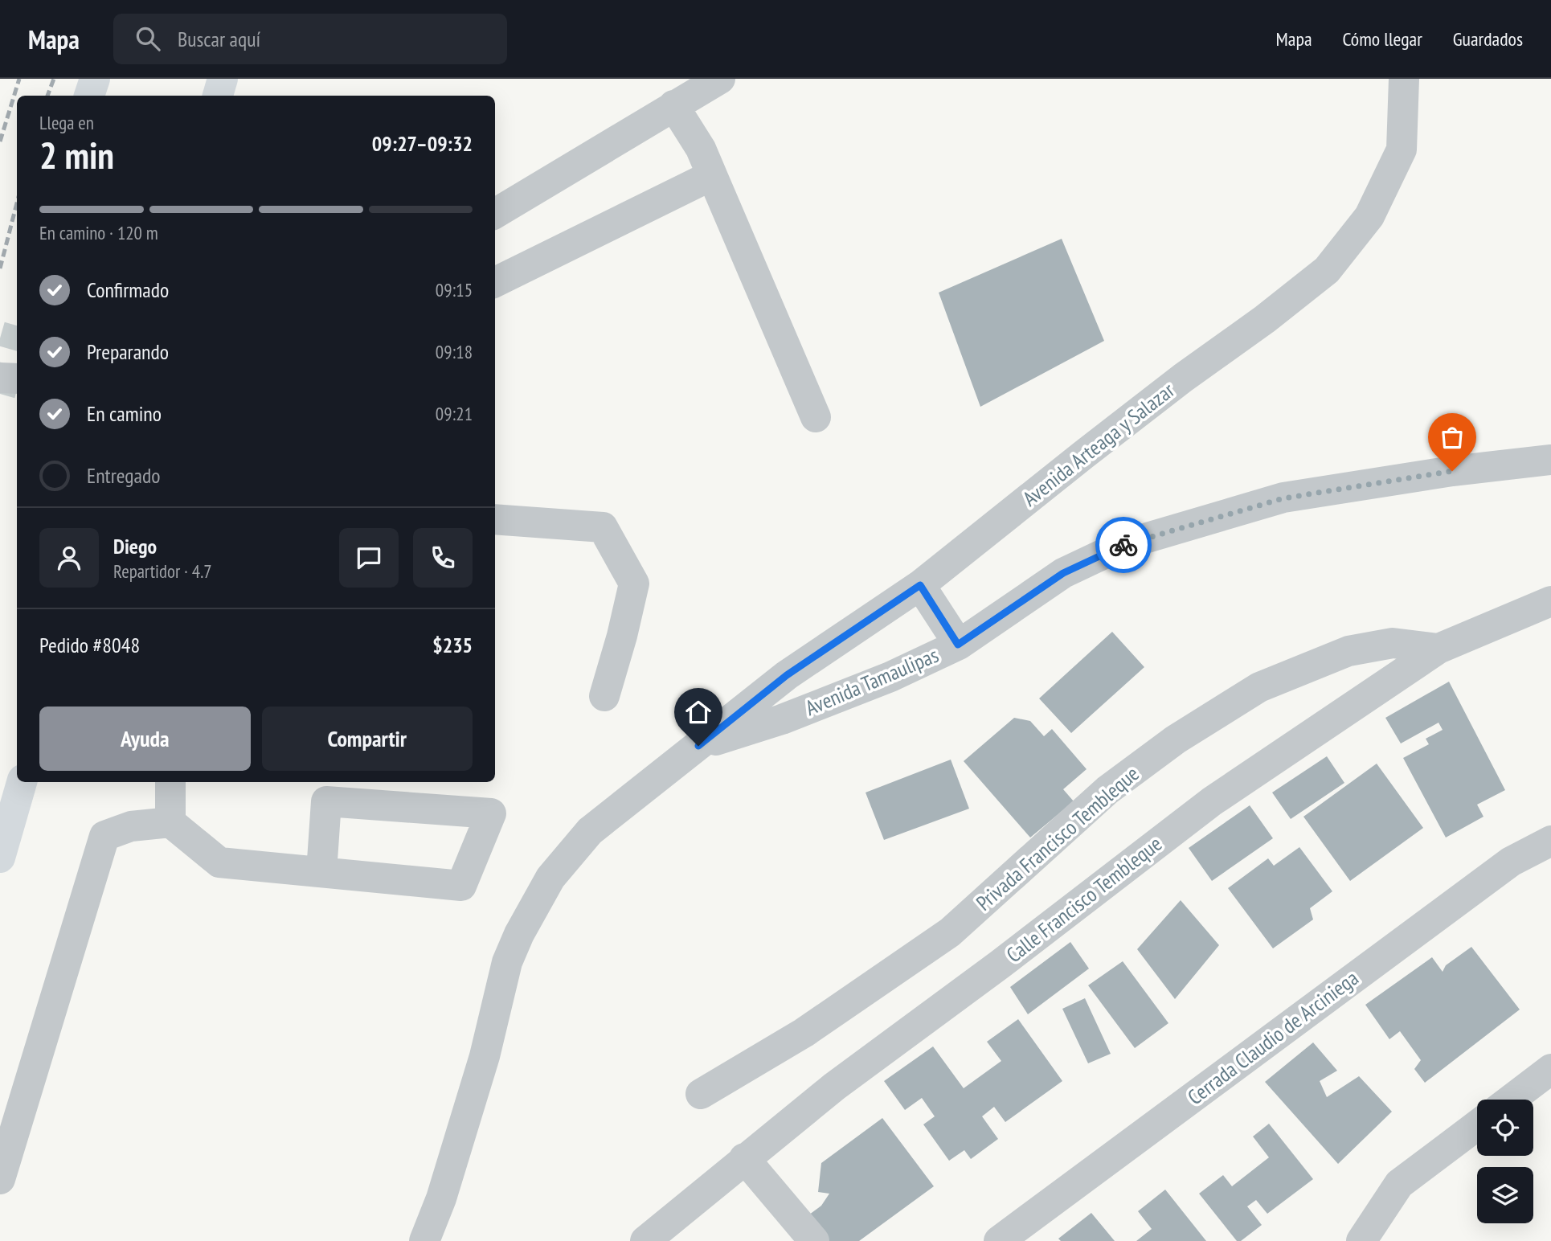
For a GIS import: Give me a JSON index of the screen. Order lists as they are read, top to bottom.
{
  "streets": {
    "street": [
      "Avenida Arteaga y Salazar",
      "Avenida Tamaulipas",
      "Privada Francisco Tembleque",
      "Calle Francisco Tembleque",
      "Cerrada Claudio de Arciniega"
    ]
  },
  "crossings": [
    ["Avenida Arteaga y Salazar", "Avenida Tamaulipas"],
    ["Privada Francisco Tembleque", "Calle Francisco Tembleque"]
  ],
  "page": {
    "header": "Mapa",
    "search": "Buscar aquí",
    "nav": ["Mapa", "Cómo llegar", "Guardados"],
    "heading": ["2 min", "Llega en", "09:27–09:32"],
    "panel": [
      "Diego",
      "Repartidor · 4.7",
      "Pedido #8048",
      "$235"
    ],
    "bar": "En camino · 120 m",
    "list": [
      ["Confirmado", "09:15"],
      ["Preparando", "09:18"],
      ["En camino", "09:21"],
      "Entregado"
    ],
    "buttons": ["Ayuda", "Compartir"]
  }
}
